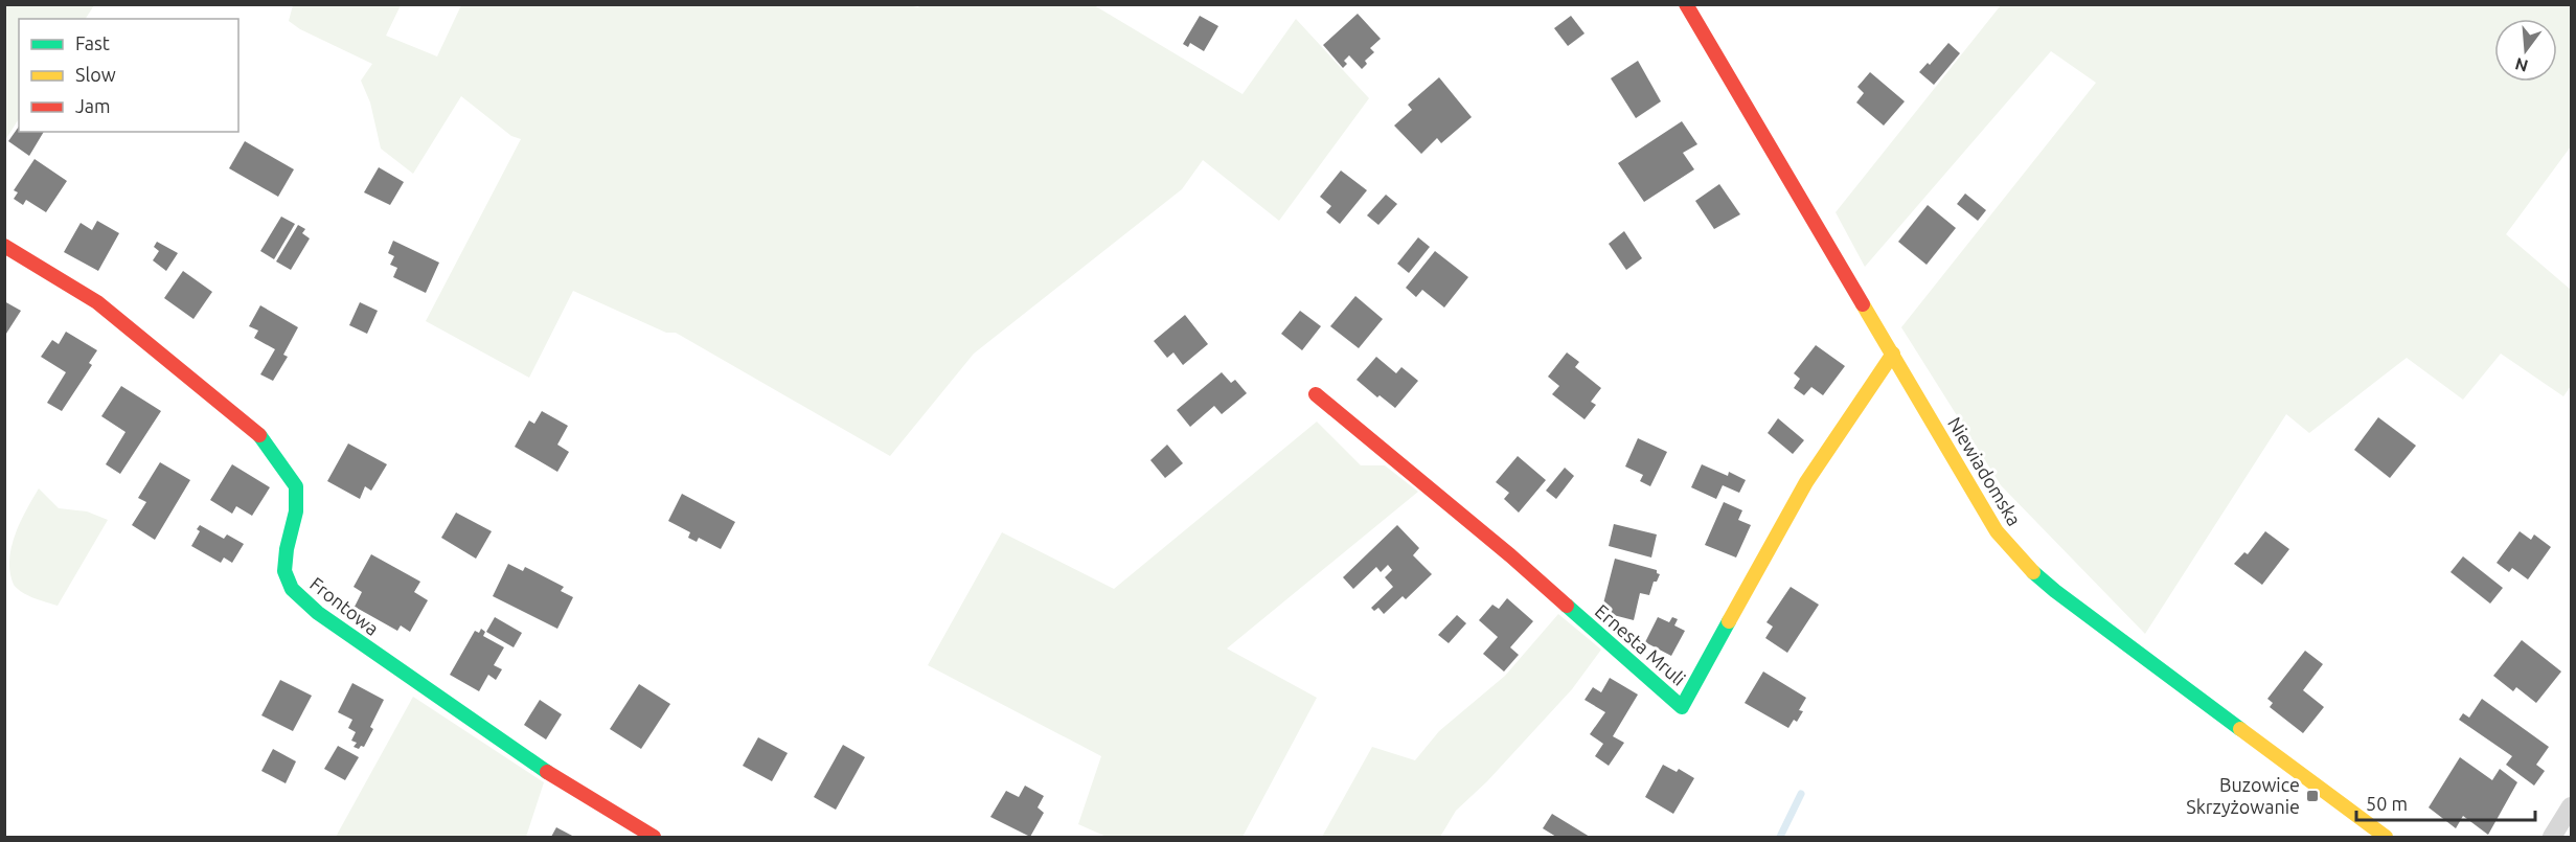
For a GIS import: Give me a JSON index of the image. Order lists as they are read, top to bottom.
{
  "streets": {
    "street": ["Niewiadomska", "Frontowa", "Ernesta Mruli"]
  },
  "crossings": [
    ["Niewiadomska", "Ernesta Mruli"]
  ],
  "places": {
    "transit": ["Buzowice Skrzyżowanie"]
  },
  "legend": ["Fast", "Slow", "Jam"],
  "scale_bar": "50 m",
  "north": "bottom"
}
